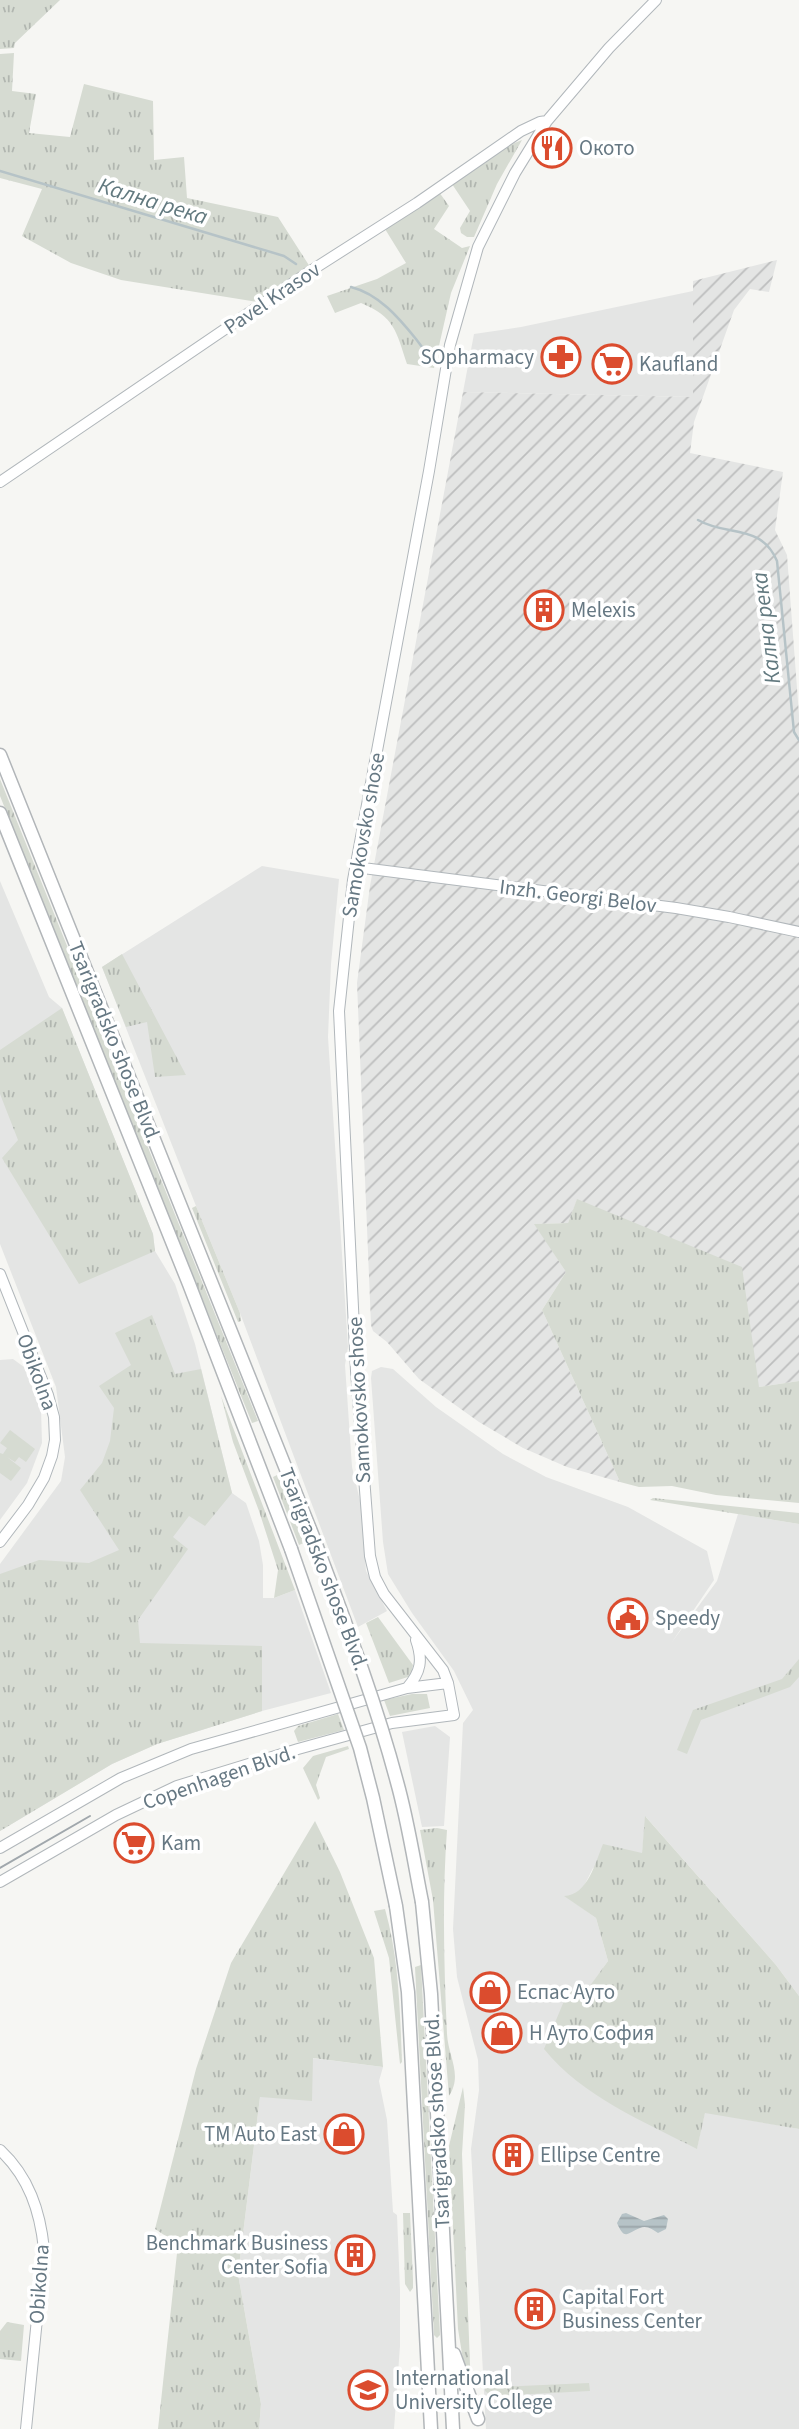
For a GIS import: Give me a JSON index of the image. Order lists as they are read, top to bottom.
{
  "streets": {
    "highway": ["Tsarigradsko shose Blvd."],
    "main road": [
      "Pavel Krasov",
      "Samokovsko shose",
      "Inzh. Georgi Belov",
      "Obikolna",
      "Copenhagen Blvd."
    ]
  },
  "crossings": [
    ["Pavel Krasov", "Samokovsko shose"],
    ["Samokovsko shose", "Inzh. Georgi Belov"],
    ["Samokovsko shose", "Copenhagen Blvd."]
  ],
  "water": ["Кална река"],
  "places": {
    "restaurant": ["Окото"],
    "pharmacy": ["SOpharmacy"],
    "supermarket": ["Kaufland", "Kam"],
    "building": [
      "Мelexis",
      "Ellipse Centre",
      "Benchmark Business Center Sofia",
      "Capital Fort Business Center"
    ],
    "public building": ["Speedy"],
    "shop": ["Еспас Ауто", "Н Ауто София", "TM Auto East"],
    "school or university": ["International University College"]
  }
}
